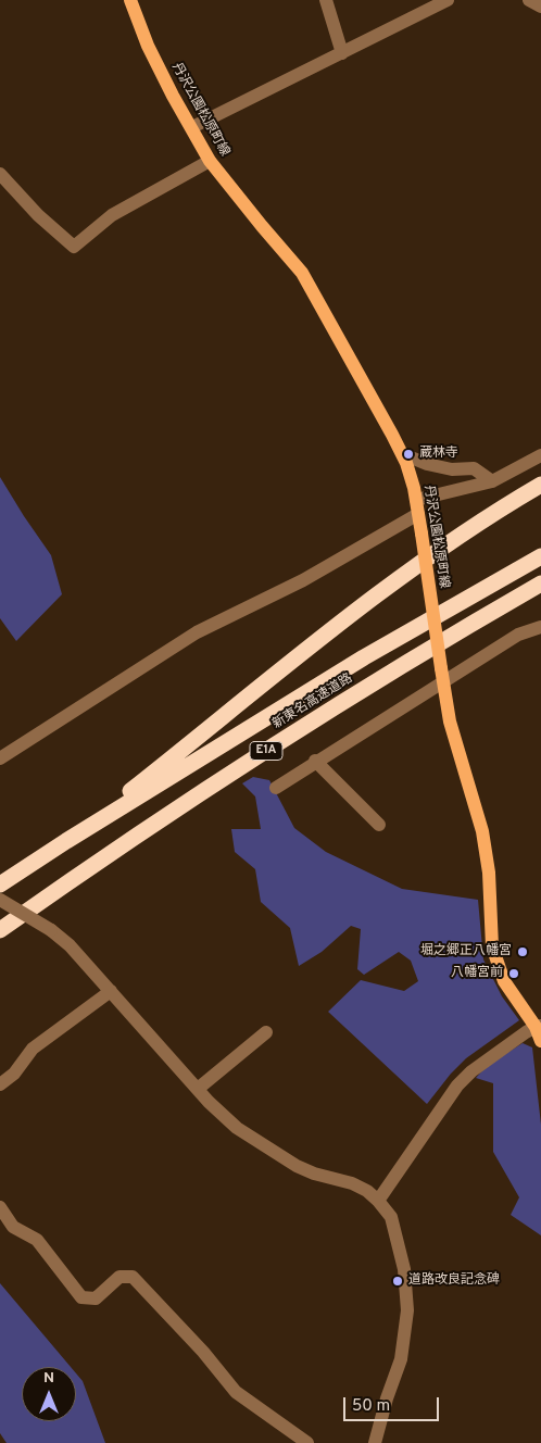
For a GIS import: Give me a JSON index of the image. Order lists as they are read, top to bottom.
{
  "streets": {
    "highway": ["新東名高速道路", "E1A"],
    "main road": ["丹沢公園松原町線"]
  },
  "places": [
    "蔵林寺",
    "堀之郷正八幡宮",
    "八幡宮前",
    "道路改良記念碑"
  ],
  "scale_bar": "50 m",
  "north": "top"
}
